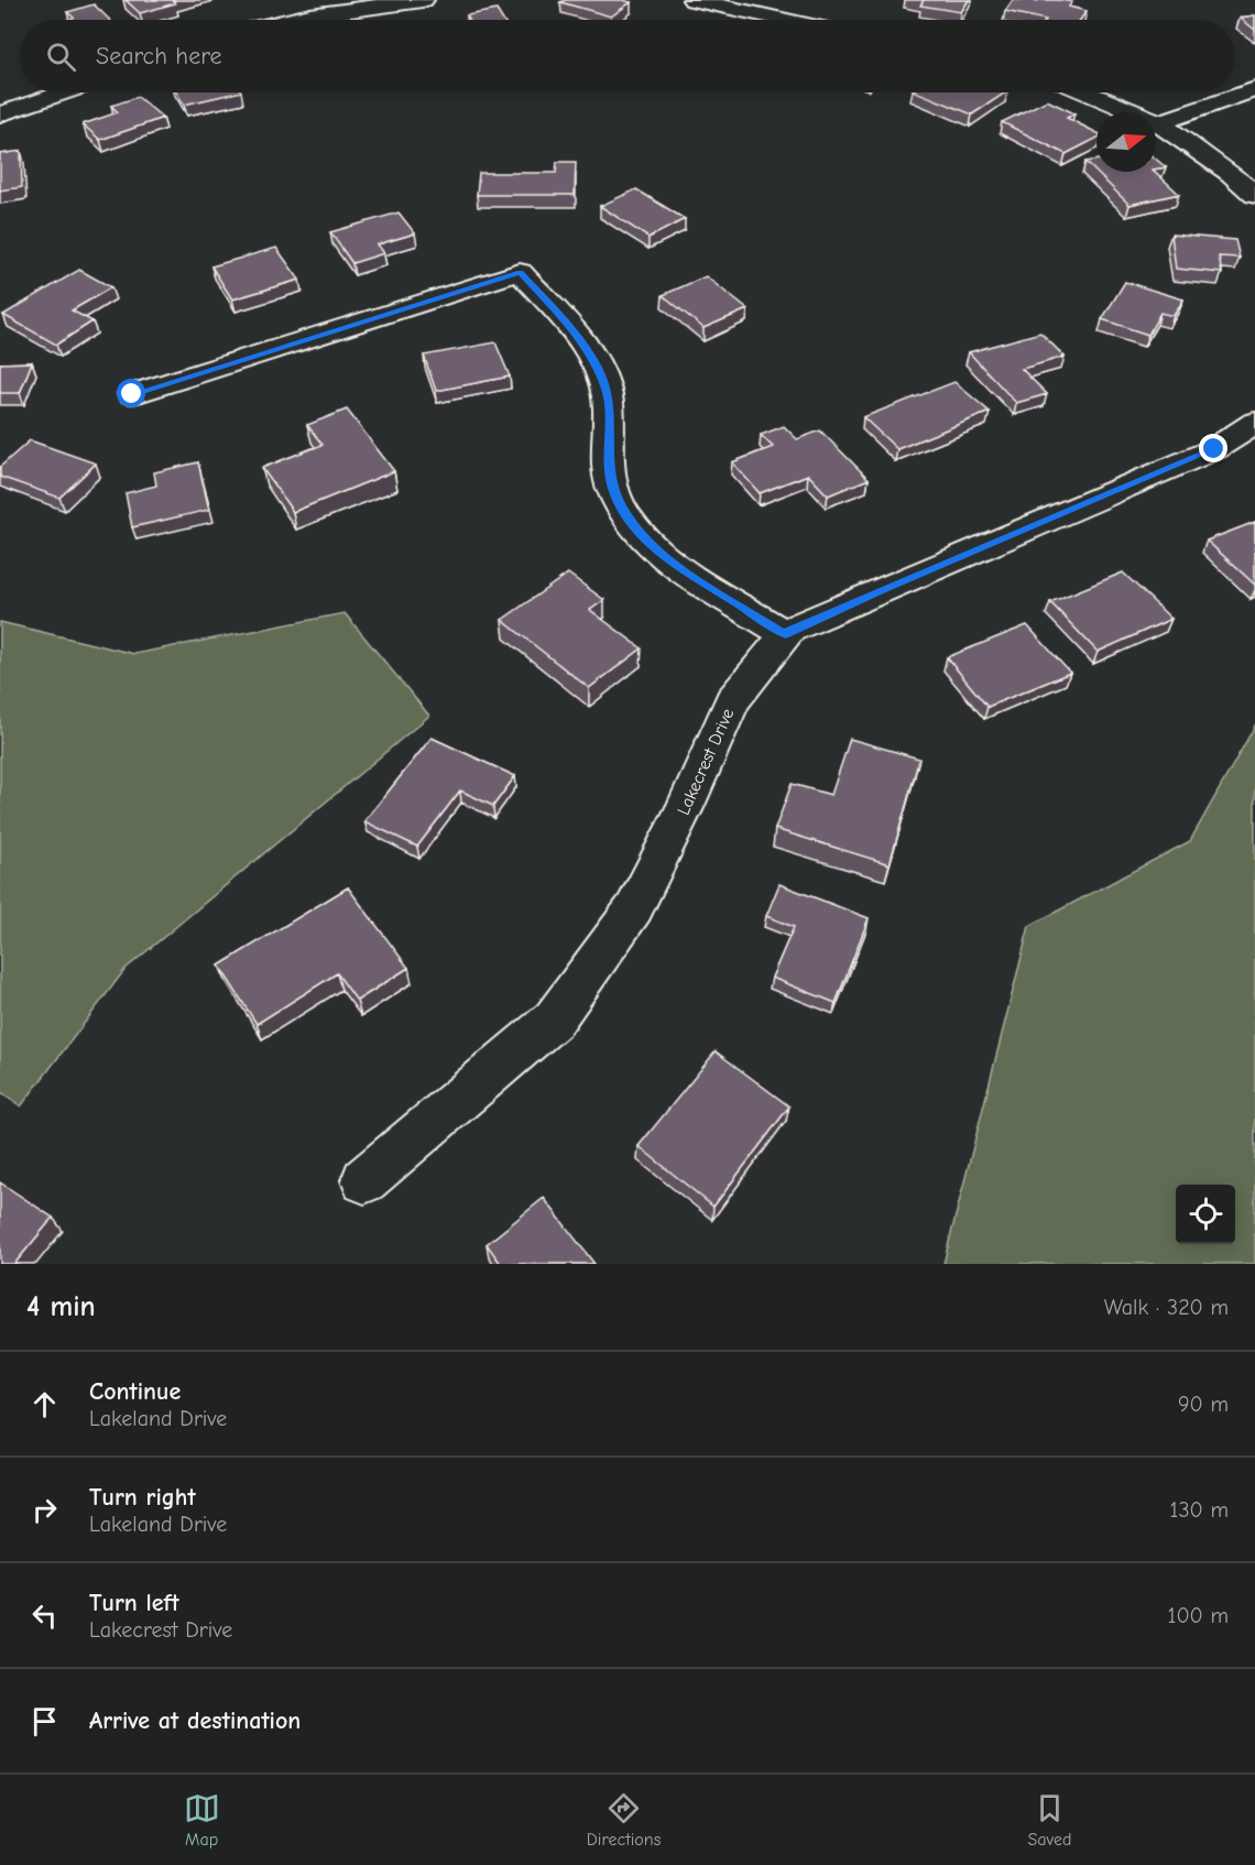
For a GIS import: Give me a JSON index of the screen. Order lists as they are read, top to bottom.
{
  "streets": {
    "street": ["Lakecrest Drive"]
  },
  "north": "right",
  "page": {
    "search": "Search here",
    "heading": ["4 min", "Walk · 320 m"],
    "list": [
      ["Continue", "Lakeland Drive", "90 m"],
      ["Turn right", "Lakeland Drive", "130 m"],
      ["Turn left", "Lakecrest Drive", "100 m"],
      "Arrive at destination"
    ],
    "nav": ["Map", "Directions", "Saved"]
  }
}
